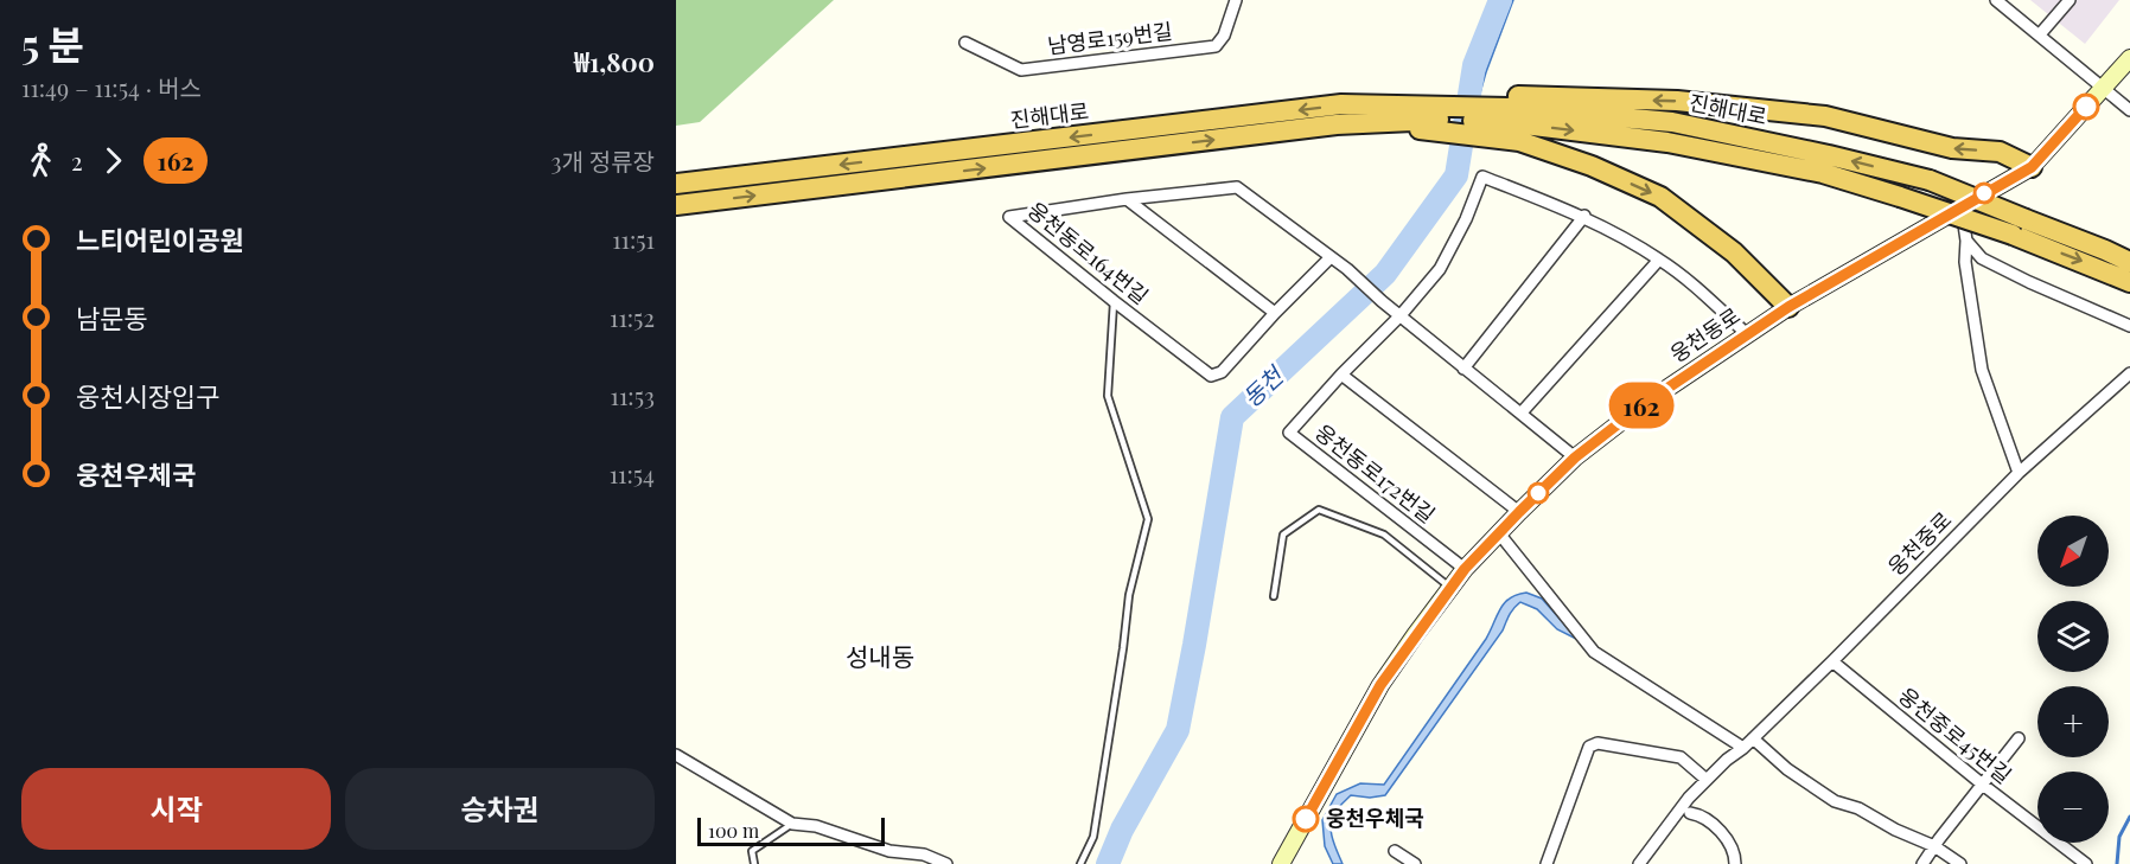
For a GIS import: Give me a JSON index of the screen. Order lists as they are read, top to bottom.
{
  "streets": {
    "highway": ["진해대로"],
    "main road": ["웅천동로"],
    "street": [
      "남영로159번길",
      "웅천동로164번길",
      "웅천동로172번길",
      "웅천중로",
      "웅천중로45번길"
    ]
  },
  "crossings": [
    ["웅천동로164번길", "웅천동로172번길"],
    ["웅천동로", "웅천동로172번길"],
    ["웅천중로", "웅천중로45번길"]
  ],
  "districts": ["성내동"],
  "water": ["동천"],
  "places": ["웅천우체국"],
  "lines": ["bus line 162"],
  "scale_bar": "100 m",
  "north": "bottom left",
  "page": {
    "heading": ["5 분", "11:49 – 11:54 · 버스", "₩1,800"],
    "on_map": "162",
    "legs": ["2", "162", "3개 정류장"],
    "list": [
      {
        "name": "느티어린이공원",
        "value": "11:51"
      },
      {
        "name": "남문동",
        "value": "11:52"
      },
      {
        "name": "웅천시장입구",
        "value": "11:53"
      },
      {
        "name": "웅천우체국",
        "value": "11:54"
      }
    ],
    "map_buttons": ["+", "−"],
    "buttons": ["시작", "승차권"],
    "scale": "100 m"
  }
}
